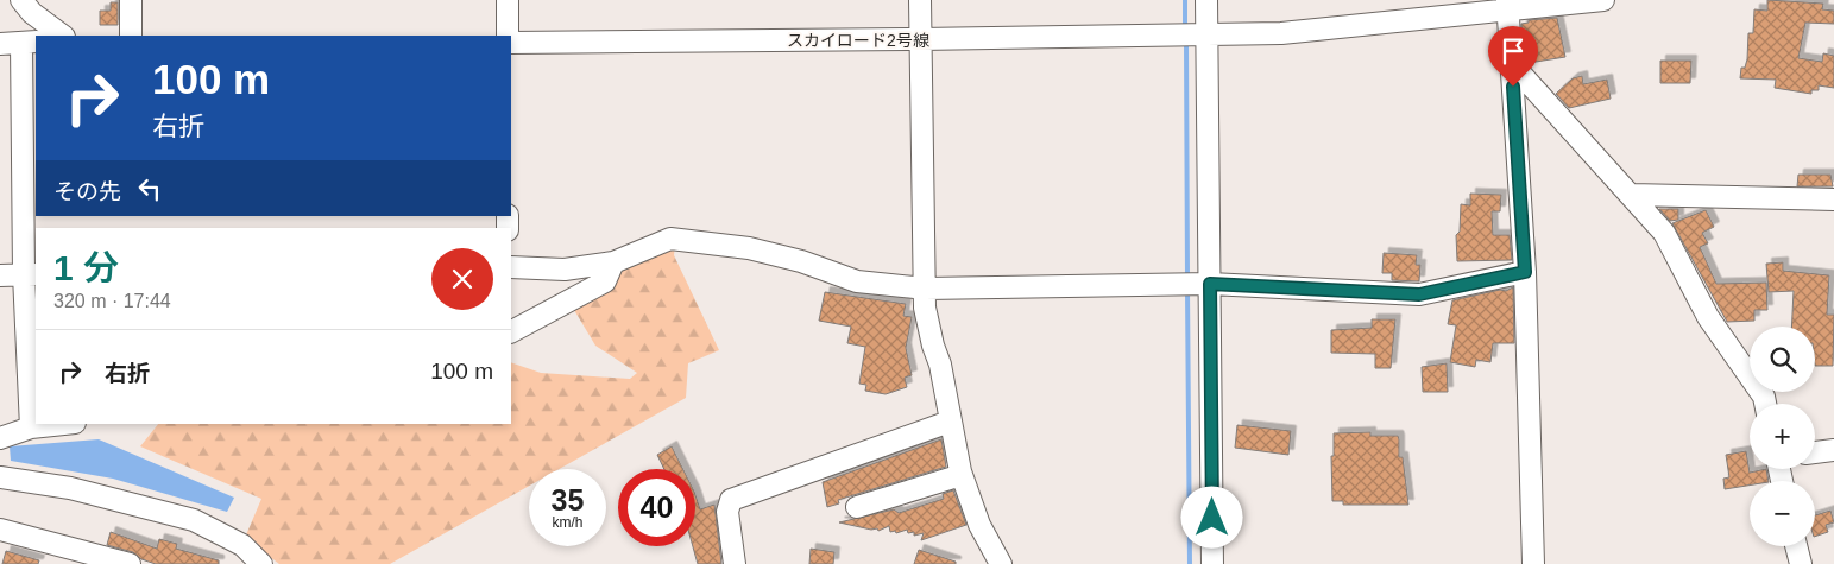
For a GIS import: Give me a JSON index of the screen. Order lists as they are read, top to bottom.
{
  "streets": {
    "street": ["スカイロード2号線"]
  },
  "page": {
    "turn": ["100 m", "右折"],
    "then": "その先",
    "heading": ["1 分", "320 m · 17:44"],
    "map_buttons": ["+", "−"],
    "list": [
      {
        "name": "右折",
        "value": "100 m"
      }
    ],
    "speed": "35 km/h",
    "limit": "40"
  }
}
